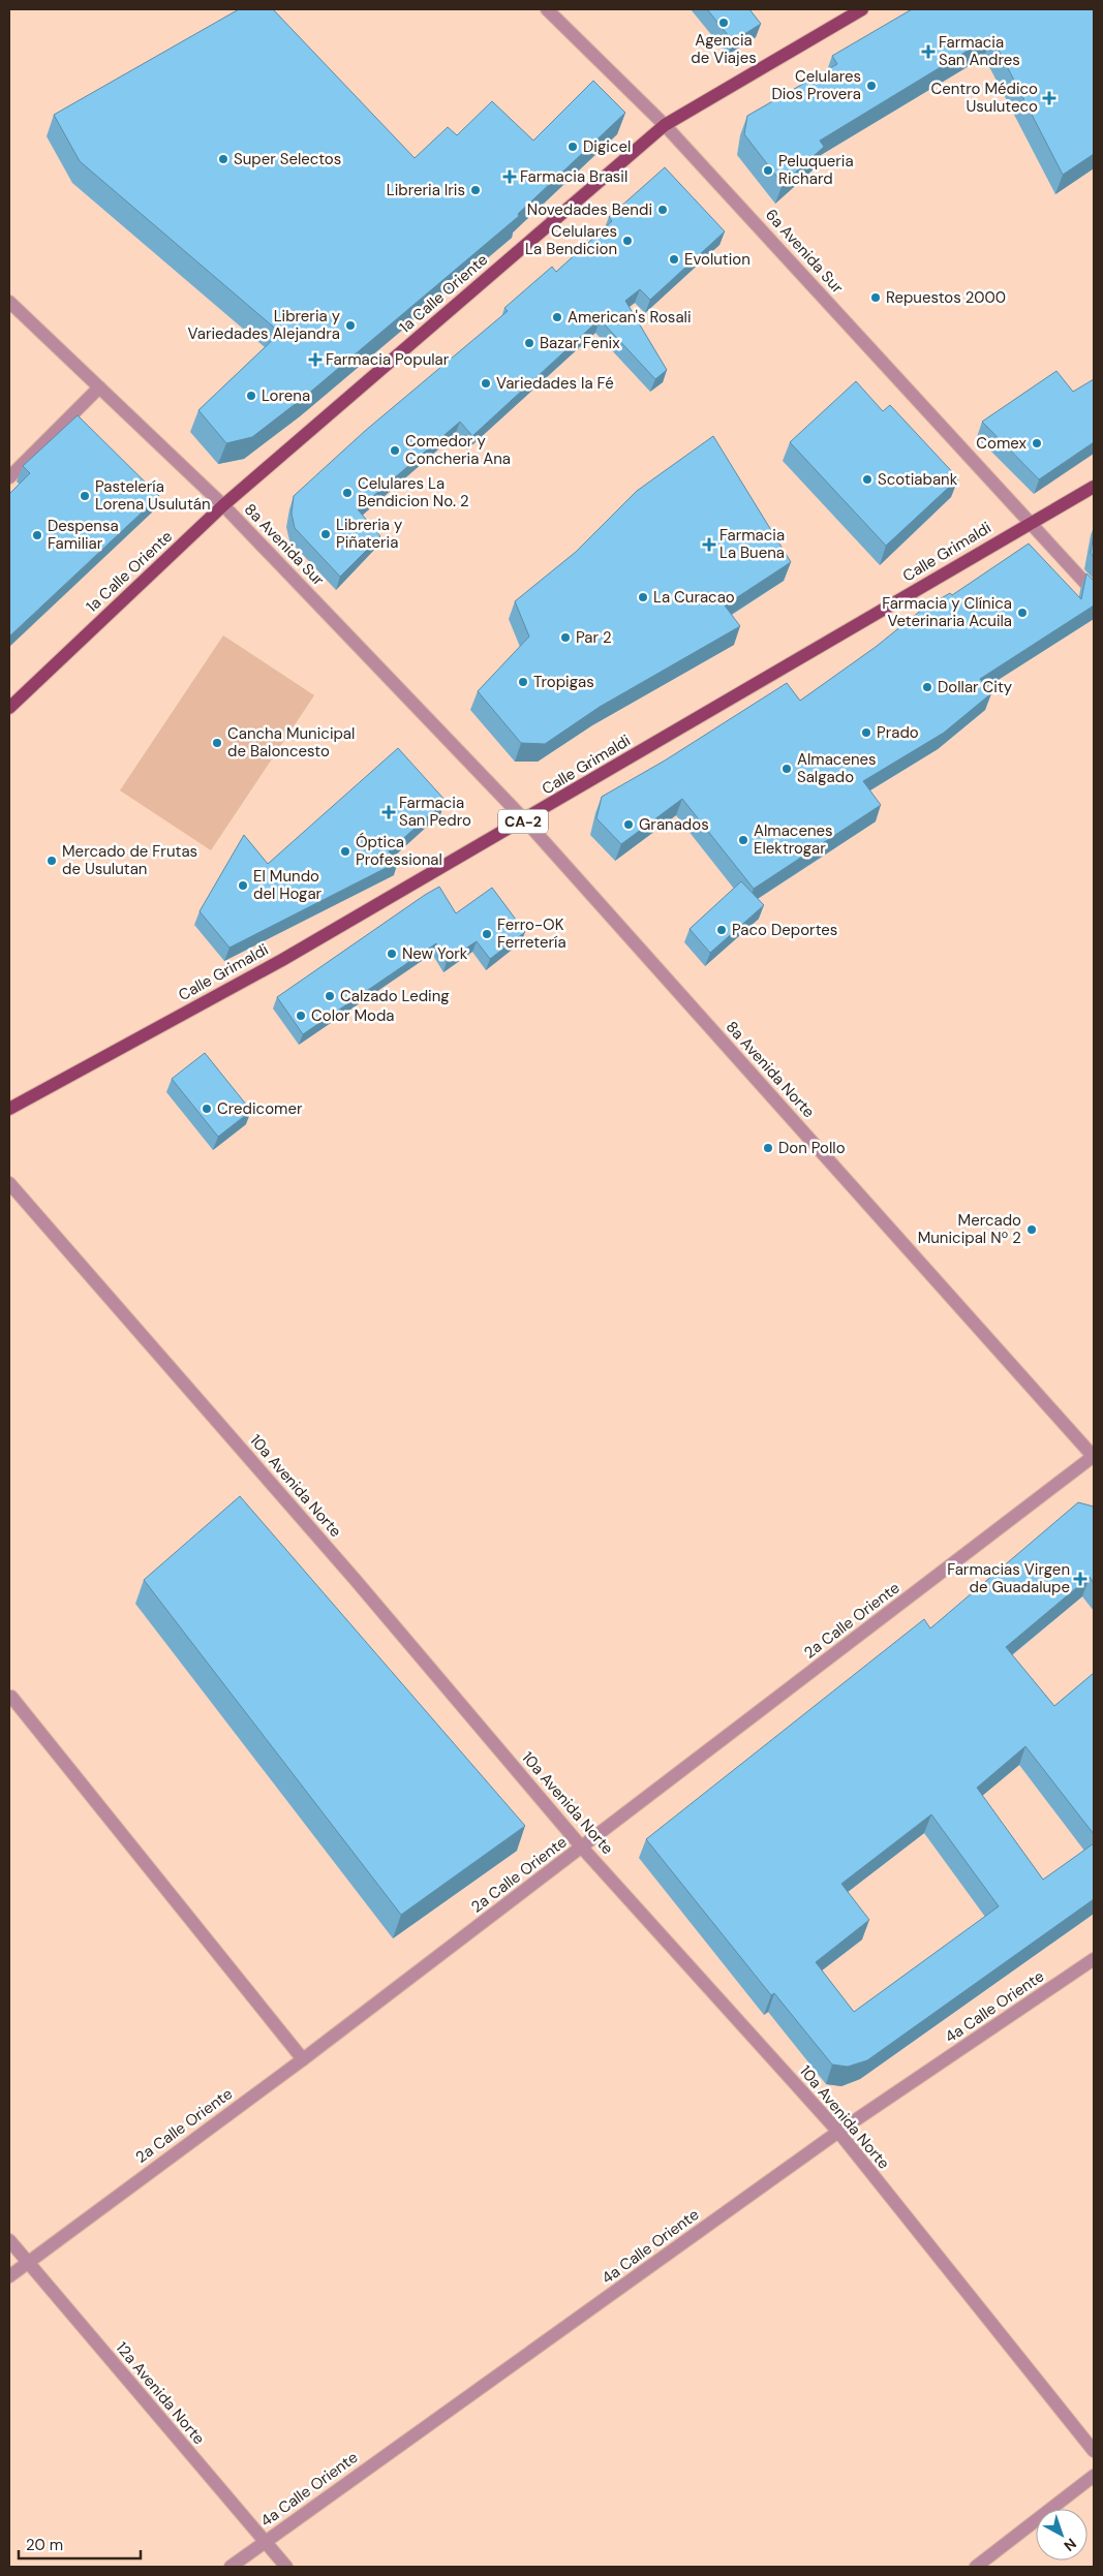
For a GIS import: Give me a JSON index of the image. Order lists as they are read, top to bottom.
{
  "streets": {
    "main road": ["1a Calle Oriente", "Calle Grimaldi", "CA-2"],
    "street": [
      "6a Avenida Sur",
      "8a Avenida Sur",
      "8a Avenida Norte",
      "10a Avenida Norte",
      "2a Calle Oriente",
      "4a Calle Oriente",
      "12a Avenida Norte"
    ]
  },
  "crossings": [
    ["6a Avenida Sur", "1a Calle Oriente"],
    ["6a Avenida Sur", "Calle Grimaldi"],
    ["1a Calle Oriente", "8a Avenida Sur"],
    ["8a Avenida Sur", "Calle Grimaldi"],
    ["8a Avenida Sur", "8a Avenida Norte"],
    ["Calle Grimaldi", "8a Avenida Norte"],
    ["8a Avenida Norte", "2a Calle Oriente"],
    ["10a Avenida Norte", "2a Calle Oriente"],
    ["10a Avenida Norte", "4a Calle Oriente"],
    ["2a Calle Oriente", "12a Avenida Norte"],
    ["4a Calle Oriente", "12a Avenida Norte"]
  ],
  "places": {
    "other": [
      "Agencia de Viajes",
      "Celulares Dios Provera",
      "Digicel",
      "Super Selectos",
      "Peluqueria Richard",
      "Libreria Iris",
      "Novedades Bendi",
      "Celulares La Bendicion",
      "Evolution",
      "Repuestos 2000",
      "American's Rosali",
      "Libreria y Variedades Alejandra",
      "Bazar Fenix",
      "Variedades la Fé",
      "Lorena",
      "Comex",
      "Comedor y Concheria Ana",
      "Scotiabank",
      "Celulares La Bendicion No. 2",
      "Pastelería Lorena Usulután",
      "Libreria y Piñateria",
      "Despensa Familiar",
      "La Curacao",
      "Farmacia y Clínica Veterinaria Acuila",
      "Par 2",
      "Tropigas",
      "Dollar City",
      "Prado",
      "Cancha Municipal de Baloncesto",
      "Almacenes Salgado",
      "Granados",
      "Almacenes Elektrogar",
      "Óptica Professional",
      "Mercado de Frutas de Usulutan",
      "El Mundo del Hogar",
      "Paco Deportes",
      "Ferro-OK Ferretería",
      "New York",
      "Calzado Leding",
      "Color Moda",
      "Credicomer",
      "Don Pollo",
      "Mercado Municipal Nº 2"
    ],
    "health": [
      "Farmacia San Andres",
      "Centro Médico Usuluteco",
      "Farmacia Brasil",
      "Farmacia Popular",
      "Farmacia La Buena",
      "Farmacia San Pedro",
      "Farmacias Virgen de Guadalupe"
    ]
  },
  "scale_bar": "20 m",
  "north": "bottom right"
}
